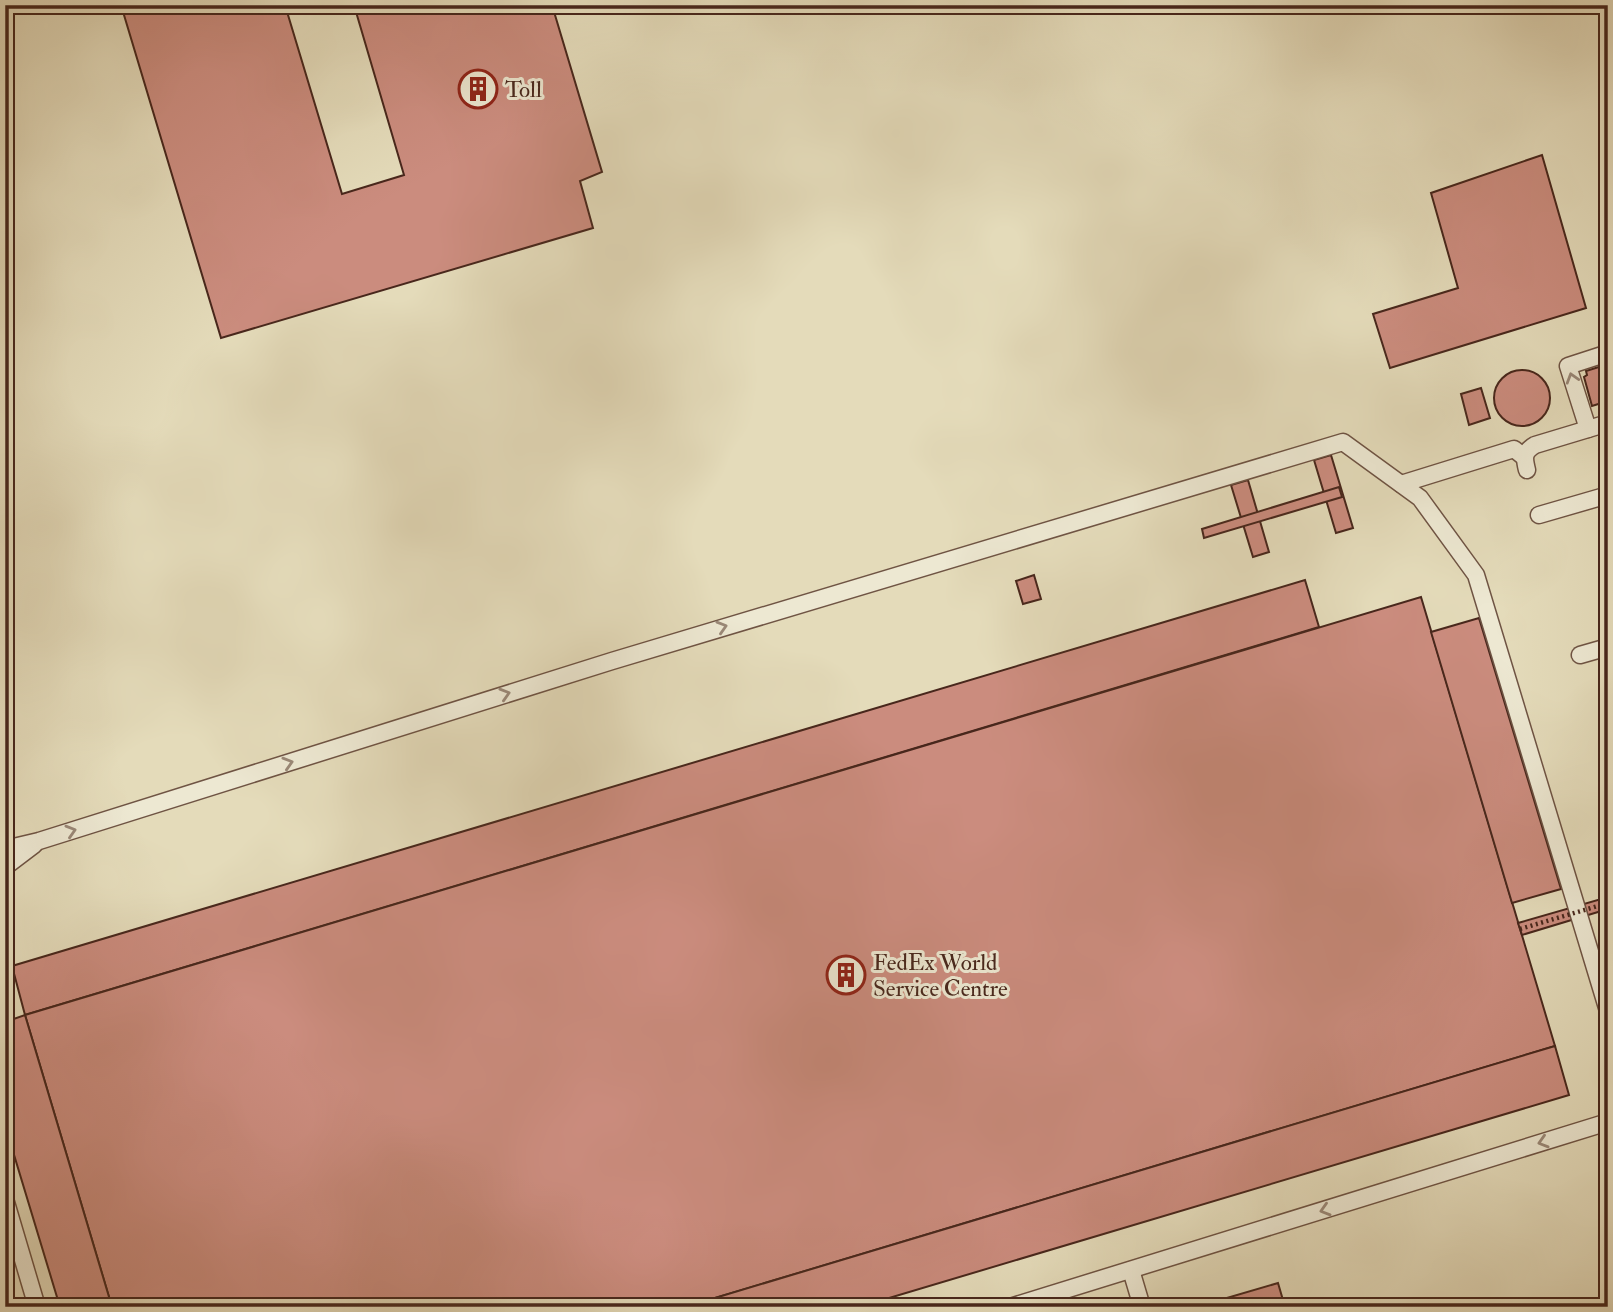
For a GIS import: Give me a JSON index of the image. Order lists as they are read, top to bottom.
{
  "places": {
    "building": ["Toll", "FedEx World Service Centre"]
  }
}
